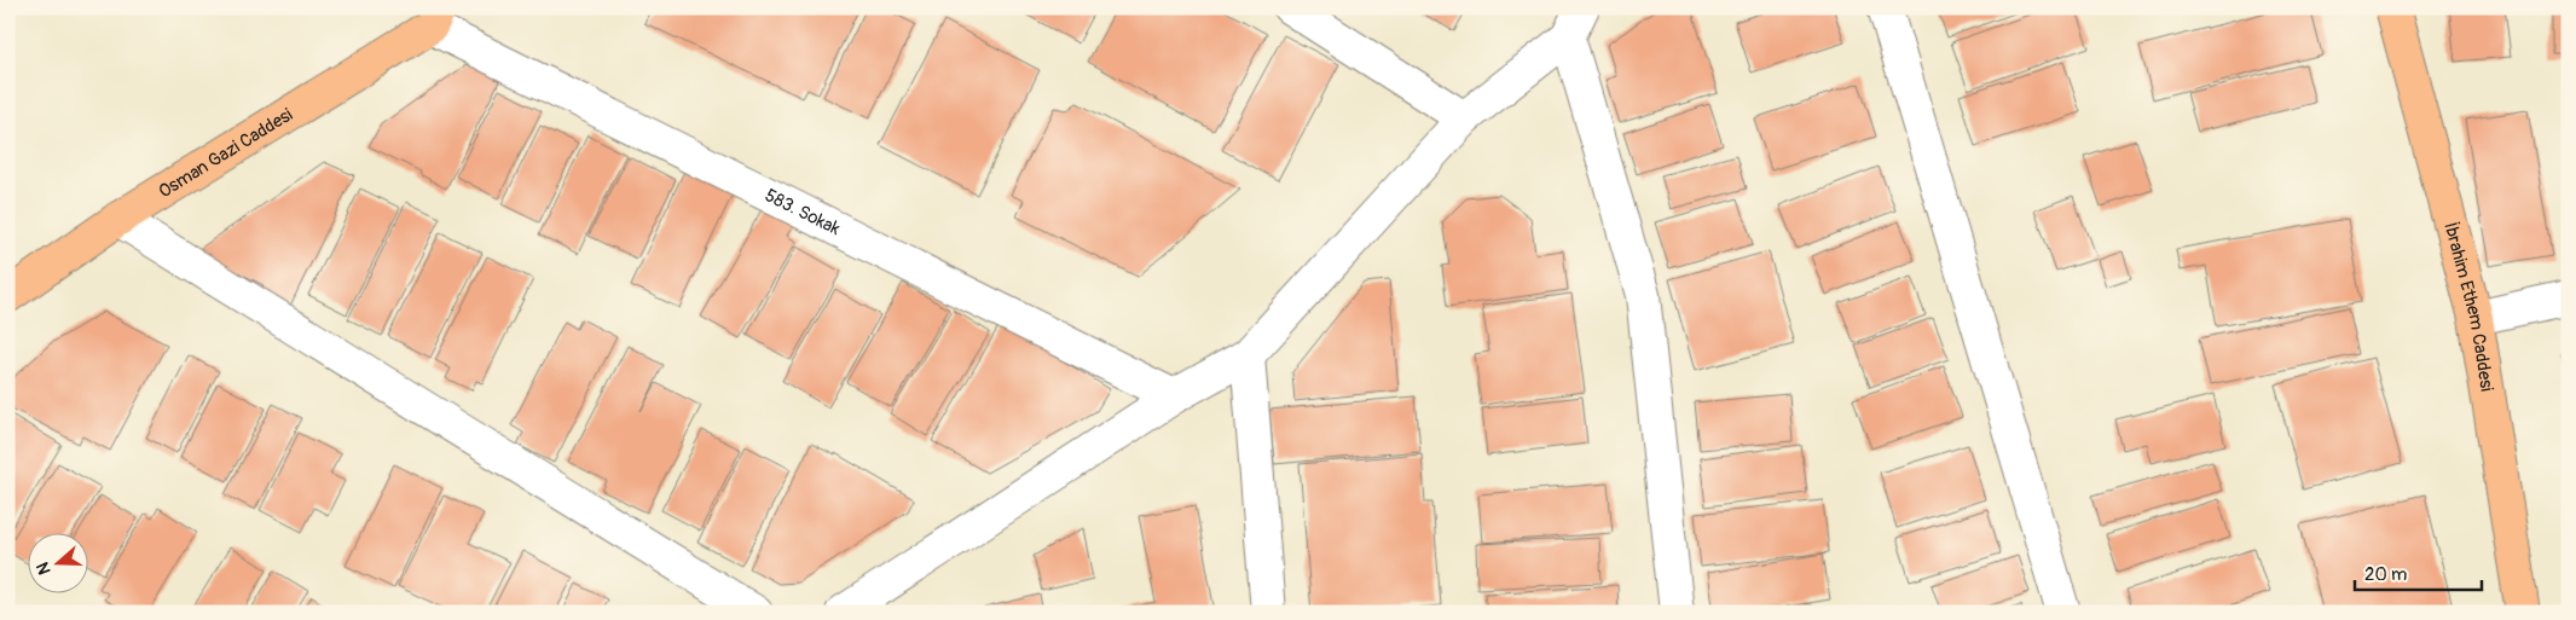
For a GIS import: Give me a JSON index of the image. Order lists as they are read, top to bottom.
{
  "streets": {
    "main road": ["Osman Gazi Caddesi", "İbrahim Ethem Caddesi"],
    "street": ["583. Sokak"]
  },
  "crossings": [
    ["Osman Gazi Caddesi", "583. Sokak"]
  ],
  "scale_bar": "20 m",
  "north": "left"
}
